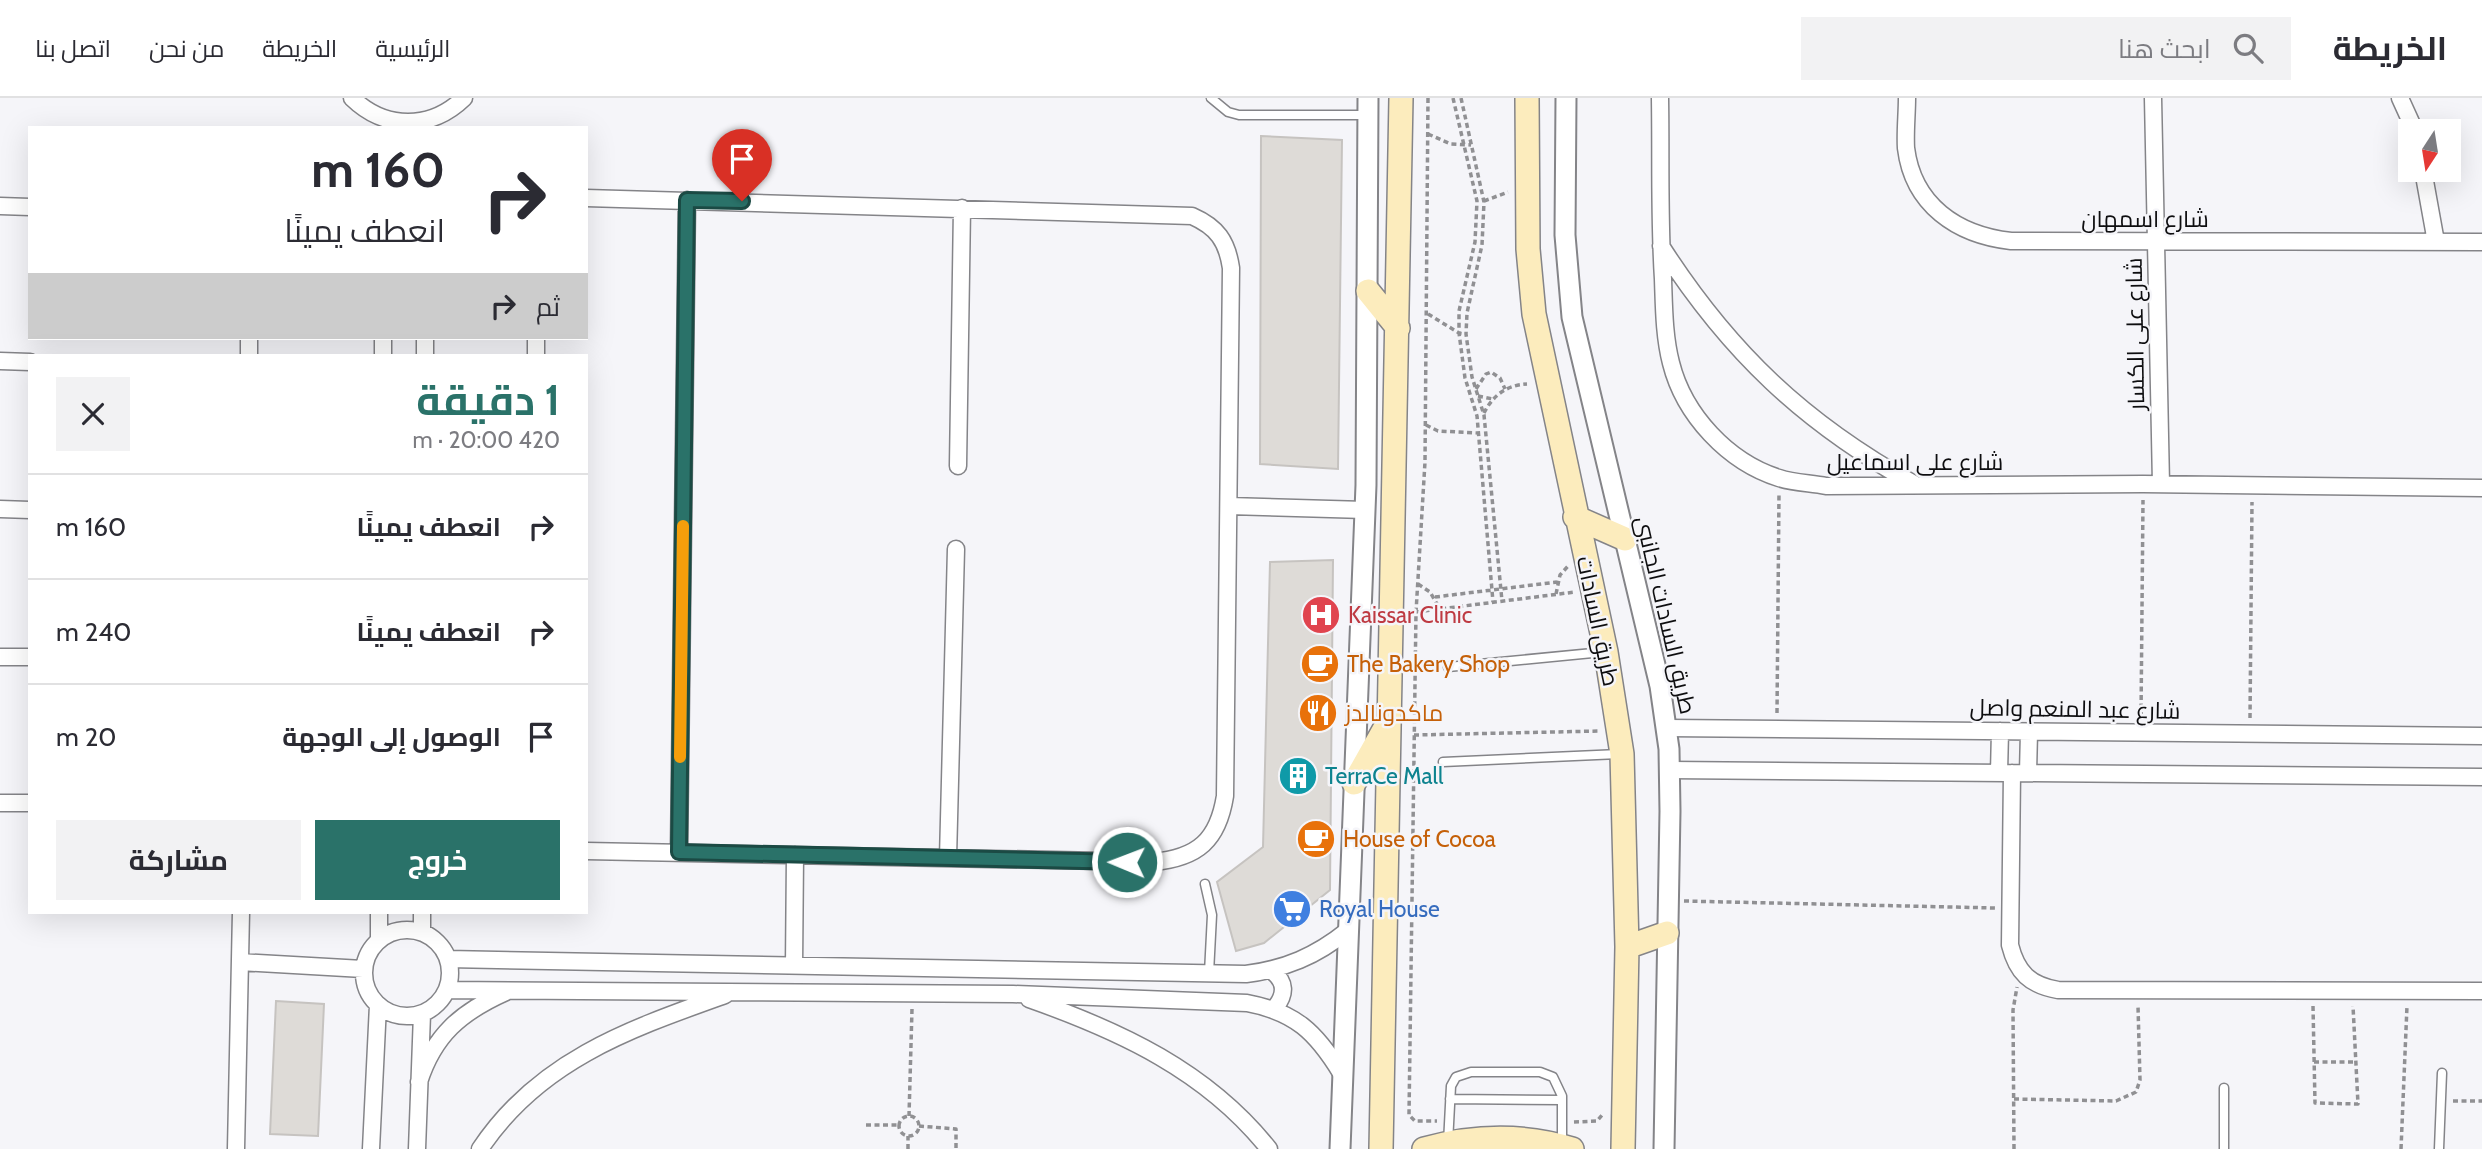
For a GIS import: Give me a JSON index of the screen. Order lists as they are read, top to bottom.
{
  "streets": {
    "main road": ["طريق السادات"],
    "street": [
      "شارع اسمهان",
      "شارع على الكسار",
      "شارع على اسماعيل",
      "طريق السادات الجانبى",
      "شارع عبد المنعم واصل"
    ]
  },
  "crossings": [
    ["شارع اسمهان", "شارع على الكسار"],
    ["شارع على الكسار", "شارع على اسماعيل"],
    ["طريق السادات الجانبى", "شارع عبد المنعم واصل"]
  ],
  "places": {
    "hospital": ["Kaissar Clinic"],
    "cafe": ["The Bakery Shop", "House of Cocoa"],
    "restaurant": ["ماكدونالدز"],
    "building": ["TerraCe Mall"],
    "supermarket": ["Royal House"]
  },
  "north": "bottom",
  "page": {
    "header": "الخريطة",
    "search": "ابحث هنا",
    "nav": [
      "الرئيسية",
      "الخريطة",
      "من نحن",
      "اتصل بنا"
    ],
    "turn": ["160 m", "انعطف يمينًا"],
    "then": "ثم",
    "heading": ["1 دقيقة", "420 m · 20:00"],
    "list": [
      {
        "name": "انعطف يمينًا",
        "value": "160 m"
      },
      {
        "name": "انعطف يمينًا",
        "value": "240 m"
      },
      {
        "name": "الوصول إلى الوجهة",
        "value": "20 m"
      }
    ],
    "buttons": ["خروج", "مشاركة"]
  }
}
